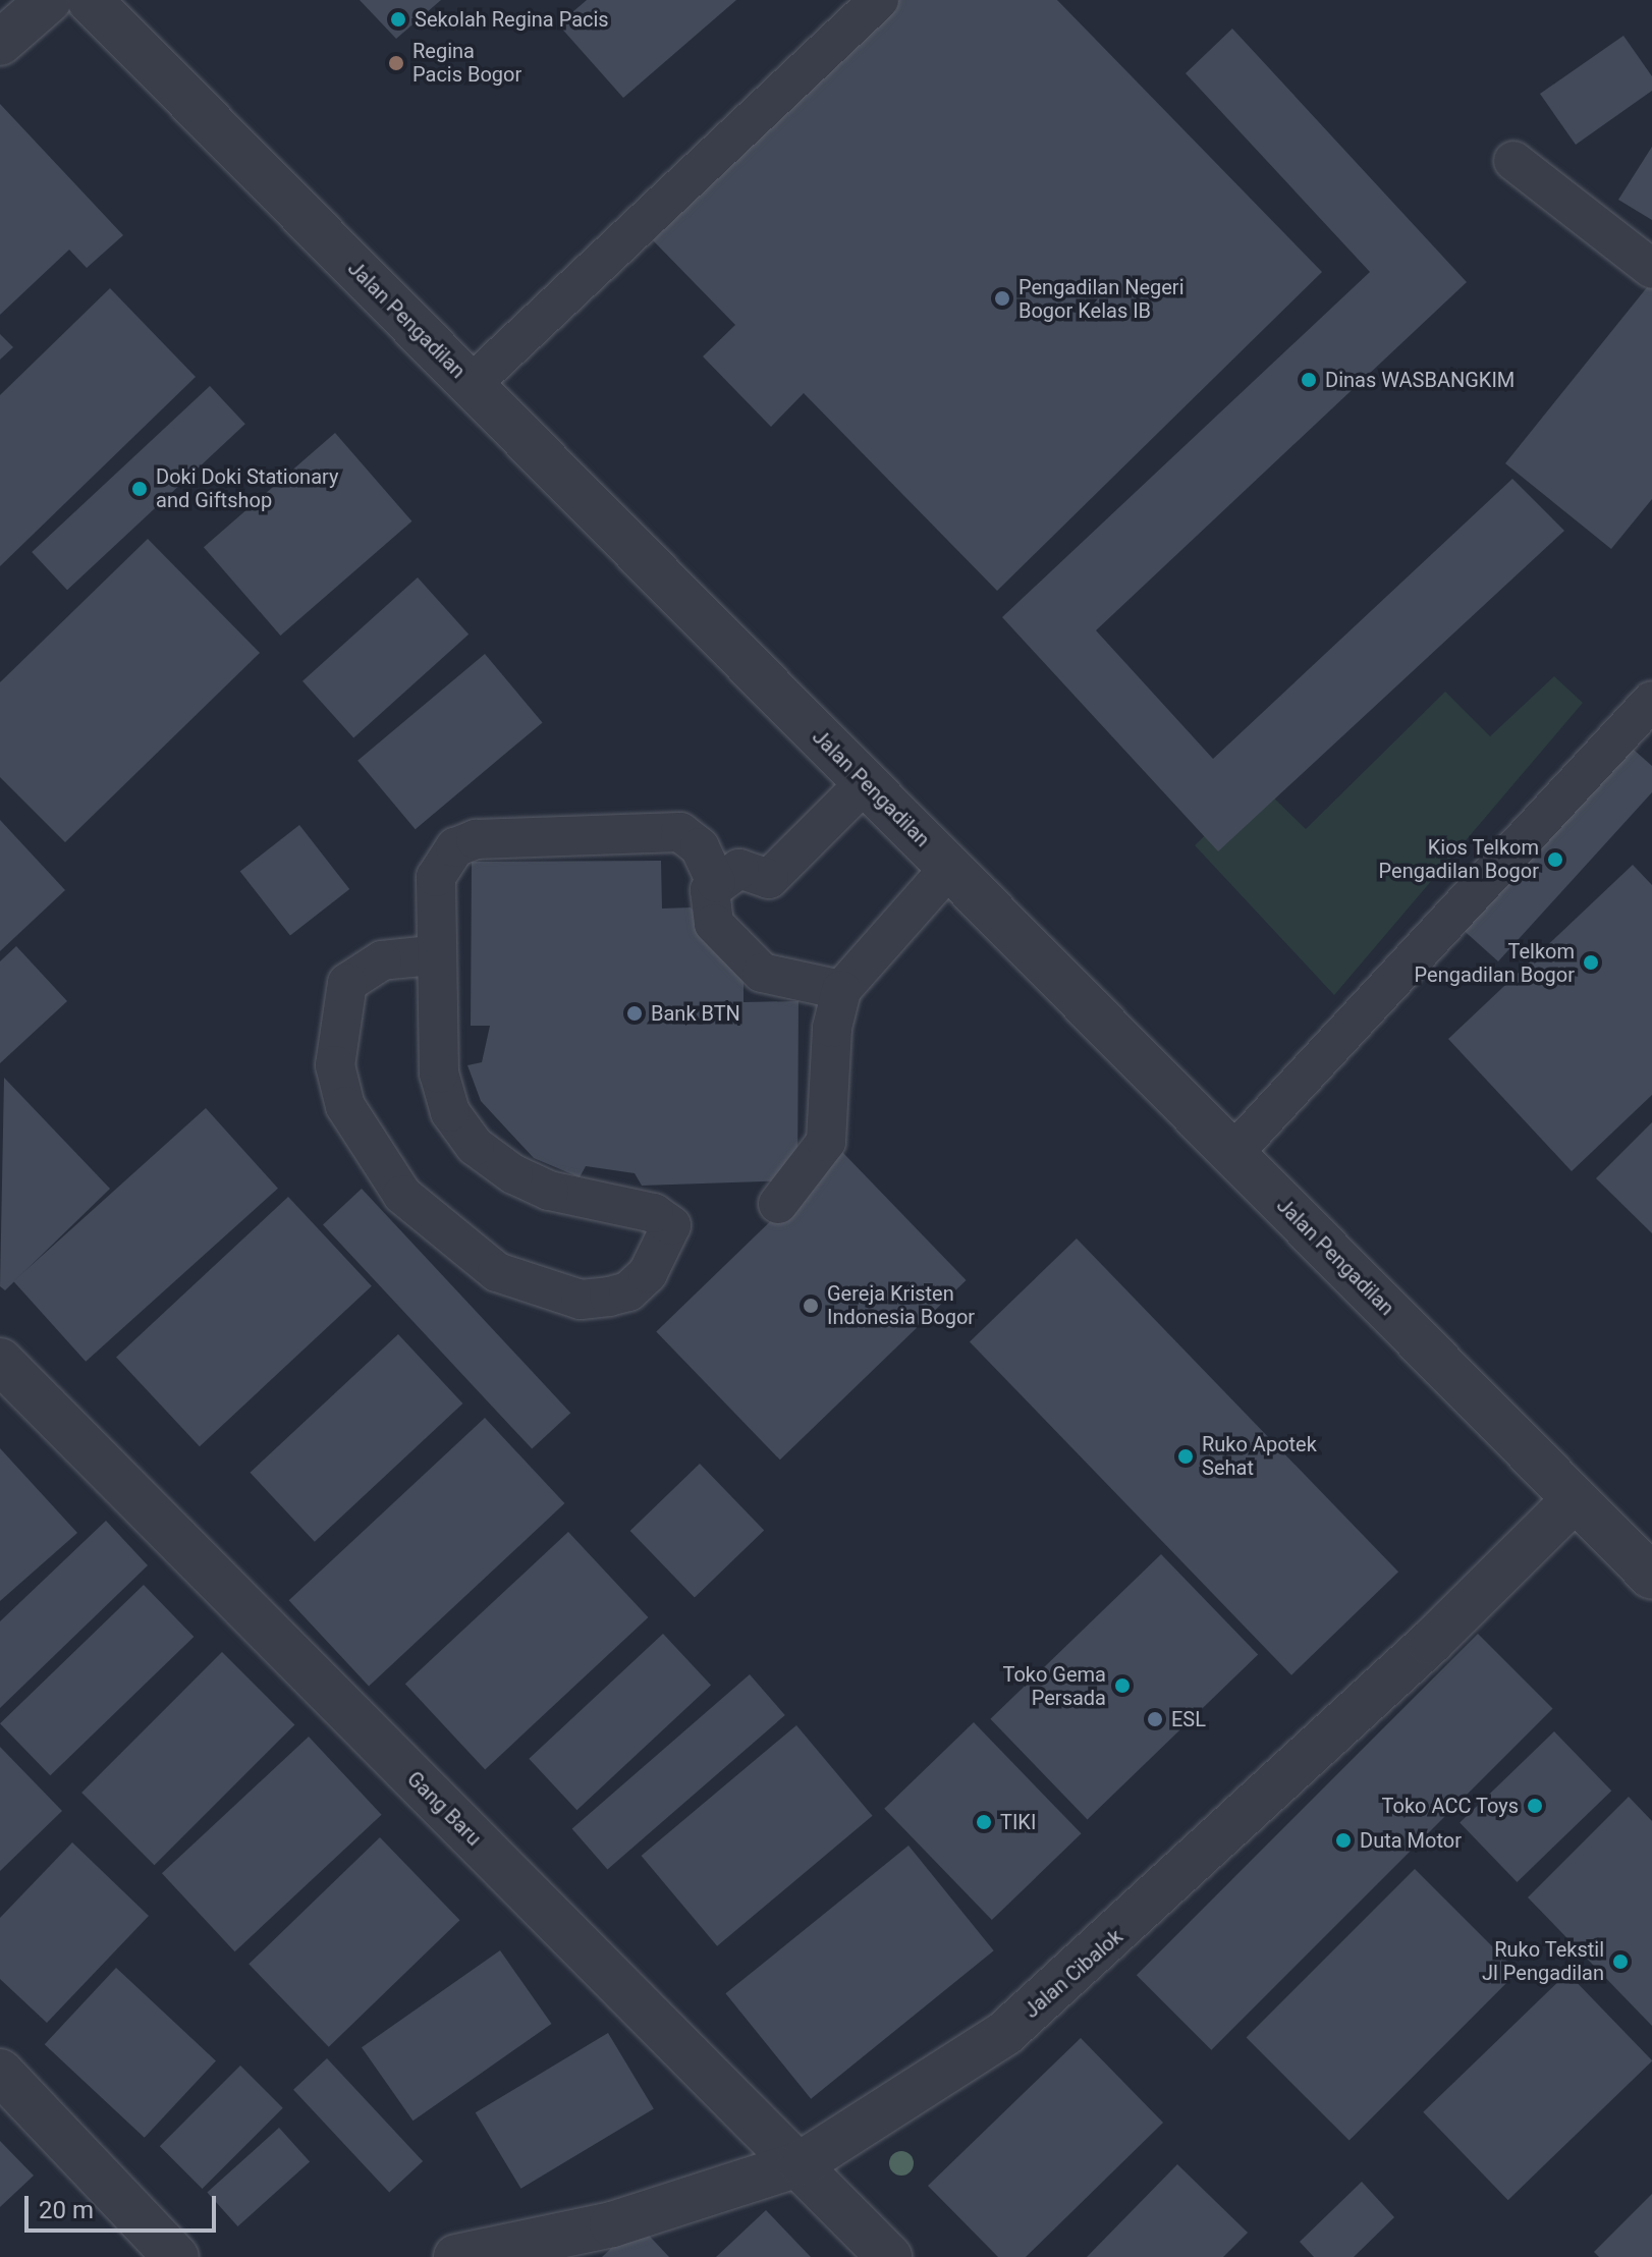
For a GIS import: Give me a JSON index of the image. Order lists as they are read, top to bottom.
{
  "streets": {
    "street": ["Jalan Pengadilan", "Gang Baru", "Jalan Cibalok"]
  },
  "crossings": [
    ["Jalan Pengadilan", "Jalan Cibalok"],
    ["Gang Baru", "Jalan Cibalok"]
  ],
  "places": [
    "Sekolah Regina Pacis",
    "Regina Pacis Bogor",
    "Pengadilan Negeri Bogor Kelas IB",
    "Dinas WASBANGKIM",
    "Doki Doki Stationary and Giftshop",
    "Kios Telkom Pengadilan Bogor",
    "Telkom Pengadilan Bogor",
    "Bank BTN",
    "Gereja Kristen Indonesia Bogor",
    "Ruko Apotek Sehat",
    "Toko Gema Persada",
    "ESL",
    "Toko ACC Toys",
    "TIKI",
    "Duta Motor",
    "Ruko Tekstil Jl Pengadilan"
  ],
  "scale_bar": "20 m"
}
